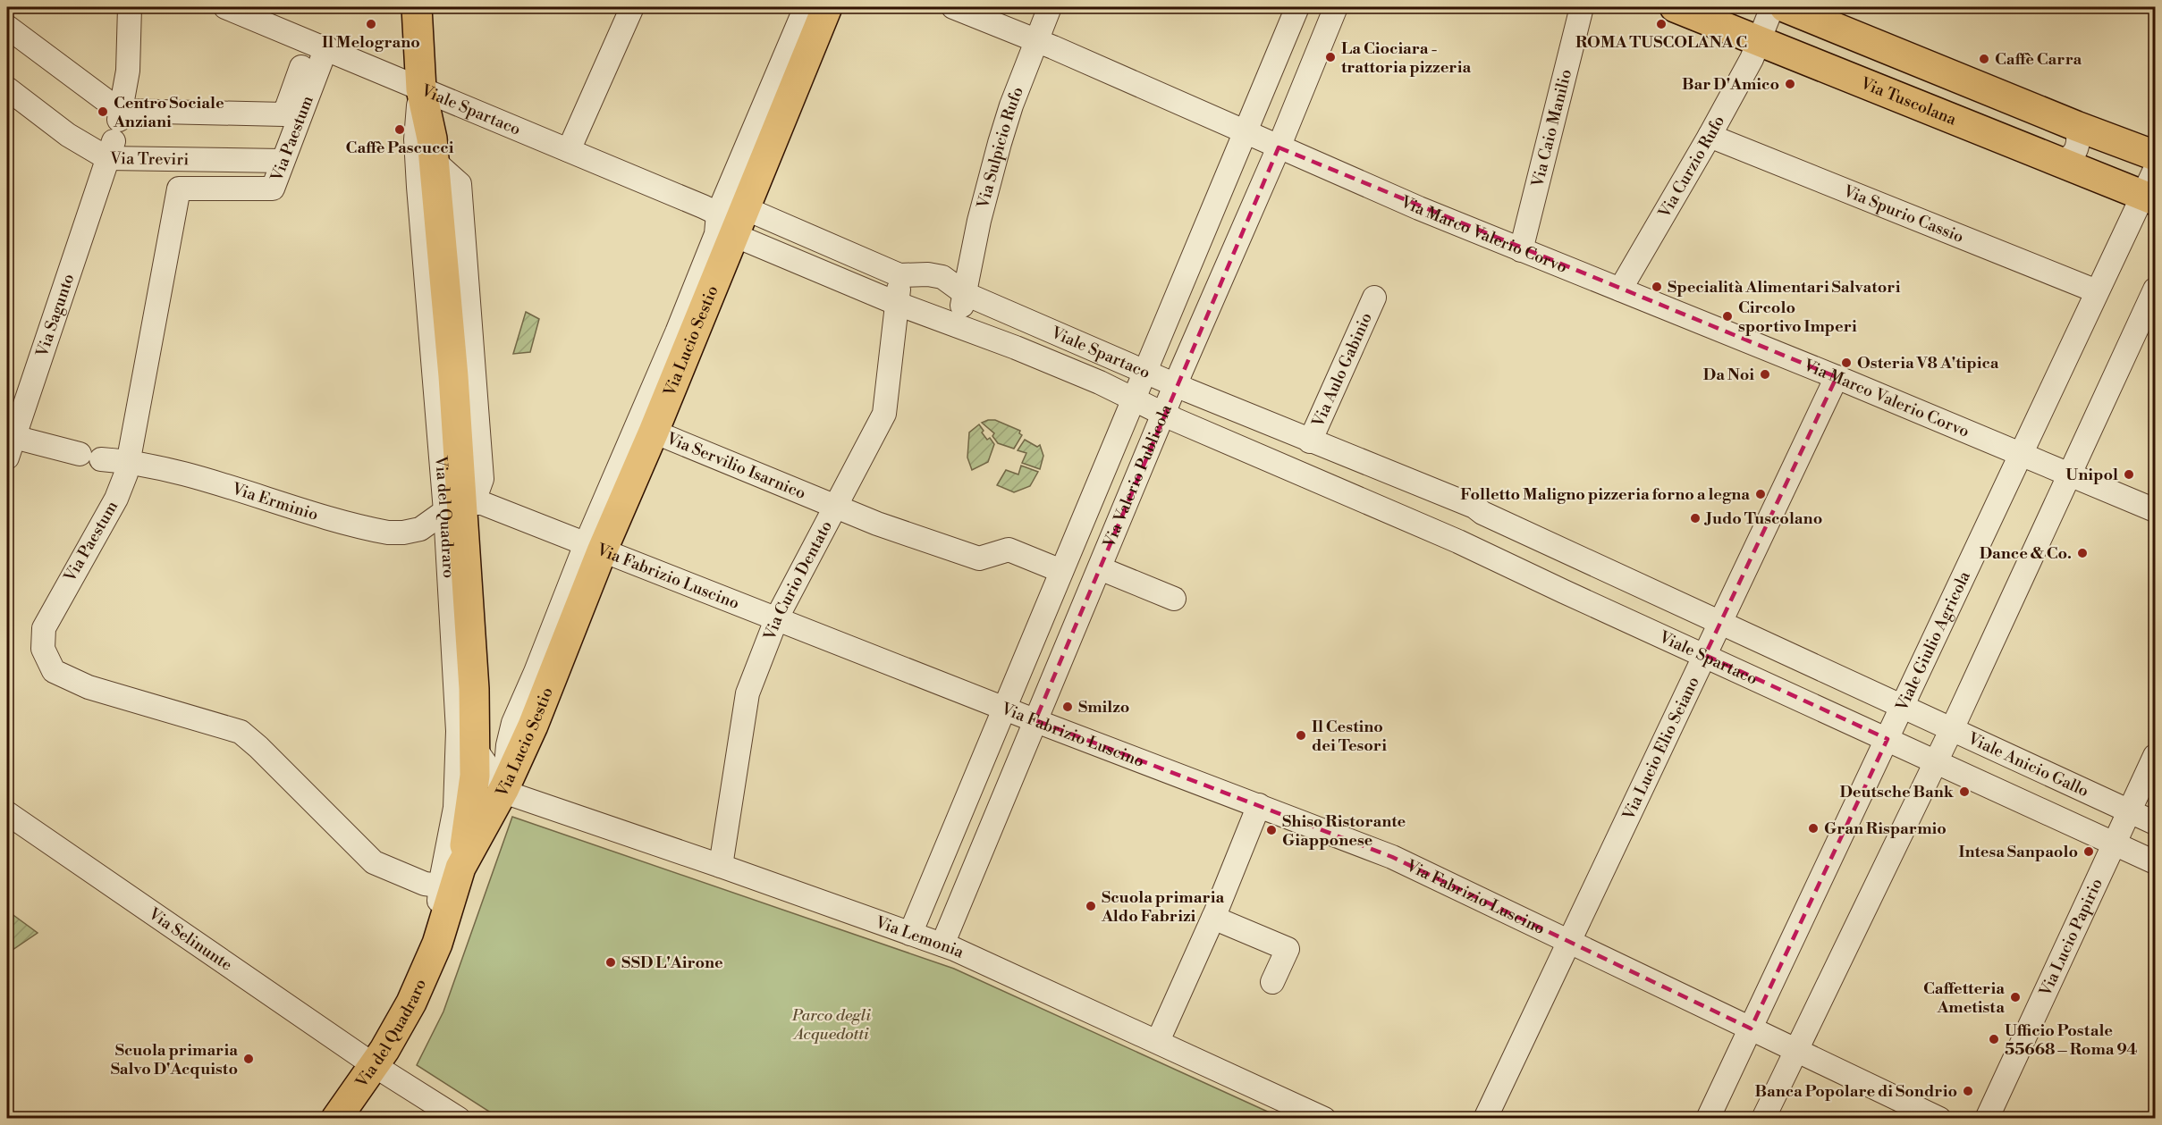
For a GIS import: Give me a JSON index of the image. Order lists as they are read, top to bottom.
{
  "streets": {
    "main road": ["Via Tuscolana", "Via Lucio Sestio", "Via del Quadraro"],
    "street": [
      "Viale Spartaco",
      "Via Caio Manilio",
      "Via Paestum",
      "Via Sulpicio Rufo",
      "Via Treviri",
      "Via Curzio Rufo",
      "Via Spurio Cassio",
      "Via Marco Valerio Corvo",
      "Via Sagunto",
      "Via Aulo Gabinio",
      "Via Servilio Isarnico",
      "Via Valerio Publicola",
      "Via Erminio",
      "Via Fabrizio Luscino",
      "Via Curio Dentato",
      "Viale Giulio Agricola",
      "Via Lucio Elio Seiano",
      "Viale Anicio Gallo",
      "Via Lemonia",
      "Via Lucio Papirio",
      "Via Selinunte"
    ]
  },
  "crossings": [
    ["Via Tuscolana", "Via Curzio Rufo"],
    ["Via Tuscolana", "Viale Giulio Agricola"],
    ["Viale Spartaco", "Via Paestum"],
    ["Viale Spartaco", "Via Sulpicio Rufo"],
    ["Viale Spartaco", "Via Lucio Sestio"],
    ["Viale Spartaco", "Via Aulo Gabinio"],
    ["Viale Spartaco", "Via Valerio Publicola"],
    ["Viale Spartaco", "Via del Quadraro"],
    ["Viale Spartaco", "Via Curio Dentato"],
    ["Viale Spartaco", "Viale Giulio Agricola"],
    ["Viale Spartaco", "Via Lucio Elio Seiano"],
    ["Viale Spartaco", "Viale Anicio Gallo"],
    ["Via Caio Manilio", "Via Marco Valerio Corvo"],
    ["Via Paestum", "Via Treviri"],
    ["Via Paestum", "Via Erminio"],
    ["Via Paestum", "Via del Quadraro"],
    ["Via Sulpicio Rufo", "Via Marco Valerio Corvo"],
    ["Via Treviri", "Via Sagunto"],
    ["Via Curzio Rufo", "Via Spurio Cassio"],
    ["Via Curzio Rufo", "Via Marco Valerio Corvo"],
    ["Via Spurio Cassio", "Viale Giulio Agricola"],
    ["Via Marco Valerio Corvo", "Via Valerio Publicola"],
    ["Via Marco Valerio Corvo", "Viale Giulio Agricola"],
    ["Via Marco Valerio Corvo", "Via Lucio Elio Seiano"],
    ["Via Sagunto", "Via Erminio"],
    ["Via Lucio Sestio", "Via Servilio Isarnico"],
    ["Via Lucio Sestio", "Via del Quadraro"],
    ["Via Lucio Sestio", "Via Fabrizio Luscino"],
    ["Via Lucio Sestio", "Via Lemonia"],
    ["Via Servilio Isarnico", "Via Valerio Publicola"],
    ["Via Servilio Isarnico", "Via Curio Dentato"],
    ["Via Valerio Publicola", "Via Fabrizio Luscino"],
    ["Via Valerio Publicola", "Via Lemonia"],
    ["Via Erminio", "Via del Quadraro"],
    ["Via Erminio", "Via Fabrizio Luscino"],
    ["Via del Quadraro", "Via Fabrizio Luscino"],
    ["Via del Quadraro", "Via Lemonia"],
    ["Via del Quadraro", "Via Selinunte"],
    ["Via Fabrizio Luscino", "Via Curio Dentato"],
    ["Via Fabrizio Luscino", "Viale Giulio Agricola"],
    ["Via Fabrizio Luscino", "Via Lucio Elio Seiano"],
    ["Via Curio Dentato", "Via Lemonia"],
    ["Viale Giulio Agricola", "Viale Anicio Gallo"],
    ["Viale Anicio Gallo", "Via Lucio Papirio"]
  ],
  "parks": ["Parco degli Acquedotti"],
  "places": [
    "Il Melograno",
    "ROMA TUSCOLANA C",
    "La Ciociara - trattoria pizzeria",
    "Caffè Carra",
    "Bar D'Amico",
    "Centro Sociale Anziani",
    "Caffè Pascucci",
    "Specialità Alimentari Salvatori",
    "Circolo sportivo Imperi",
    "Osteria V8 A'tipica",
    "Da Noi",
    "Unipol",
    "Folletto Maligno pizzeria forno a legna",
    "Judo Tuscolano",
    "Dance & Co.",
    "Smilzo",
    "Il Cestino dei Tesori",
    "Deutsche Bank",
    "Gran Risparmio",
    "Shiso Ristorante Giapponese",
    "Intesa Sanpaolo",
    "Scuola primaria Aldo Fabrizi",
    "SSD L'Airone",
    "Caffetteria Ametista",
    "Ufficio Postale 55668 – Roma 94",
    "Scuola primaria Salvo D'Acquisto",
    "Banca Popolare di Sondrio"
  ]
}
